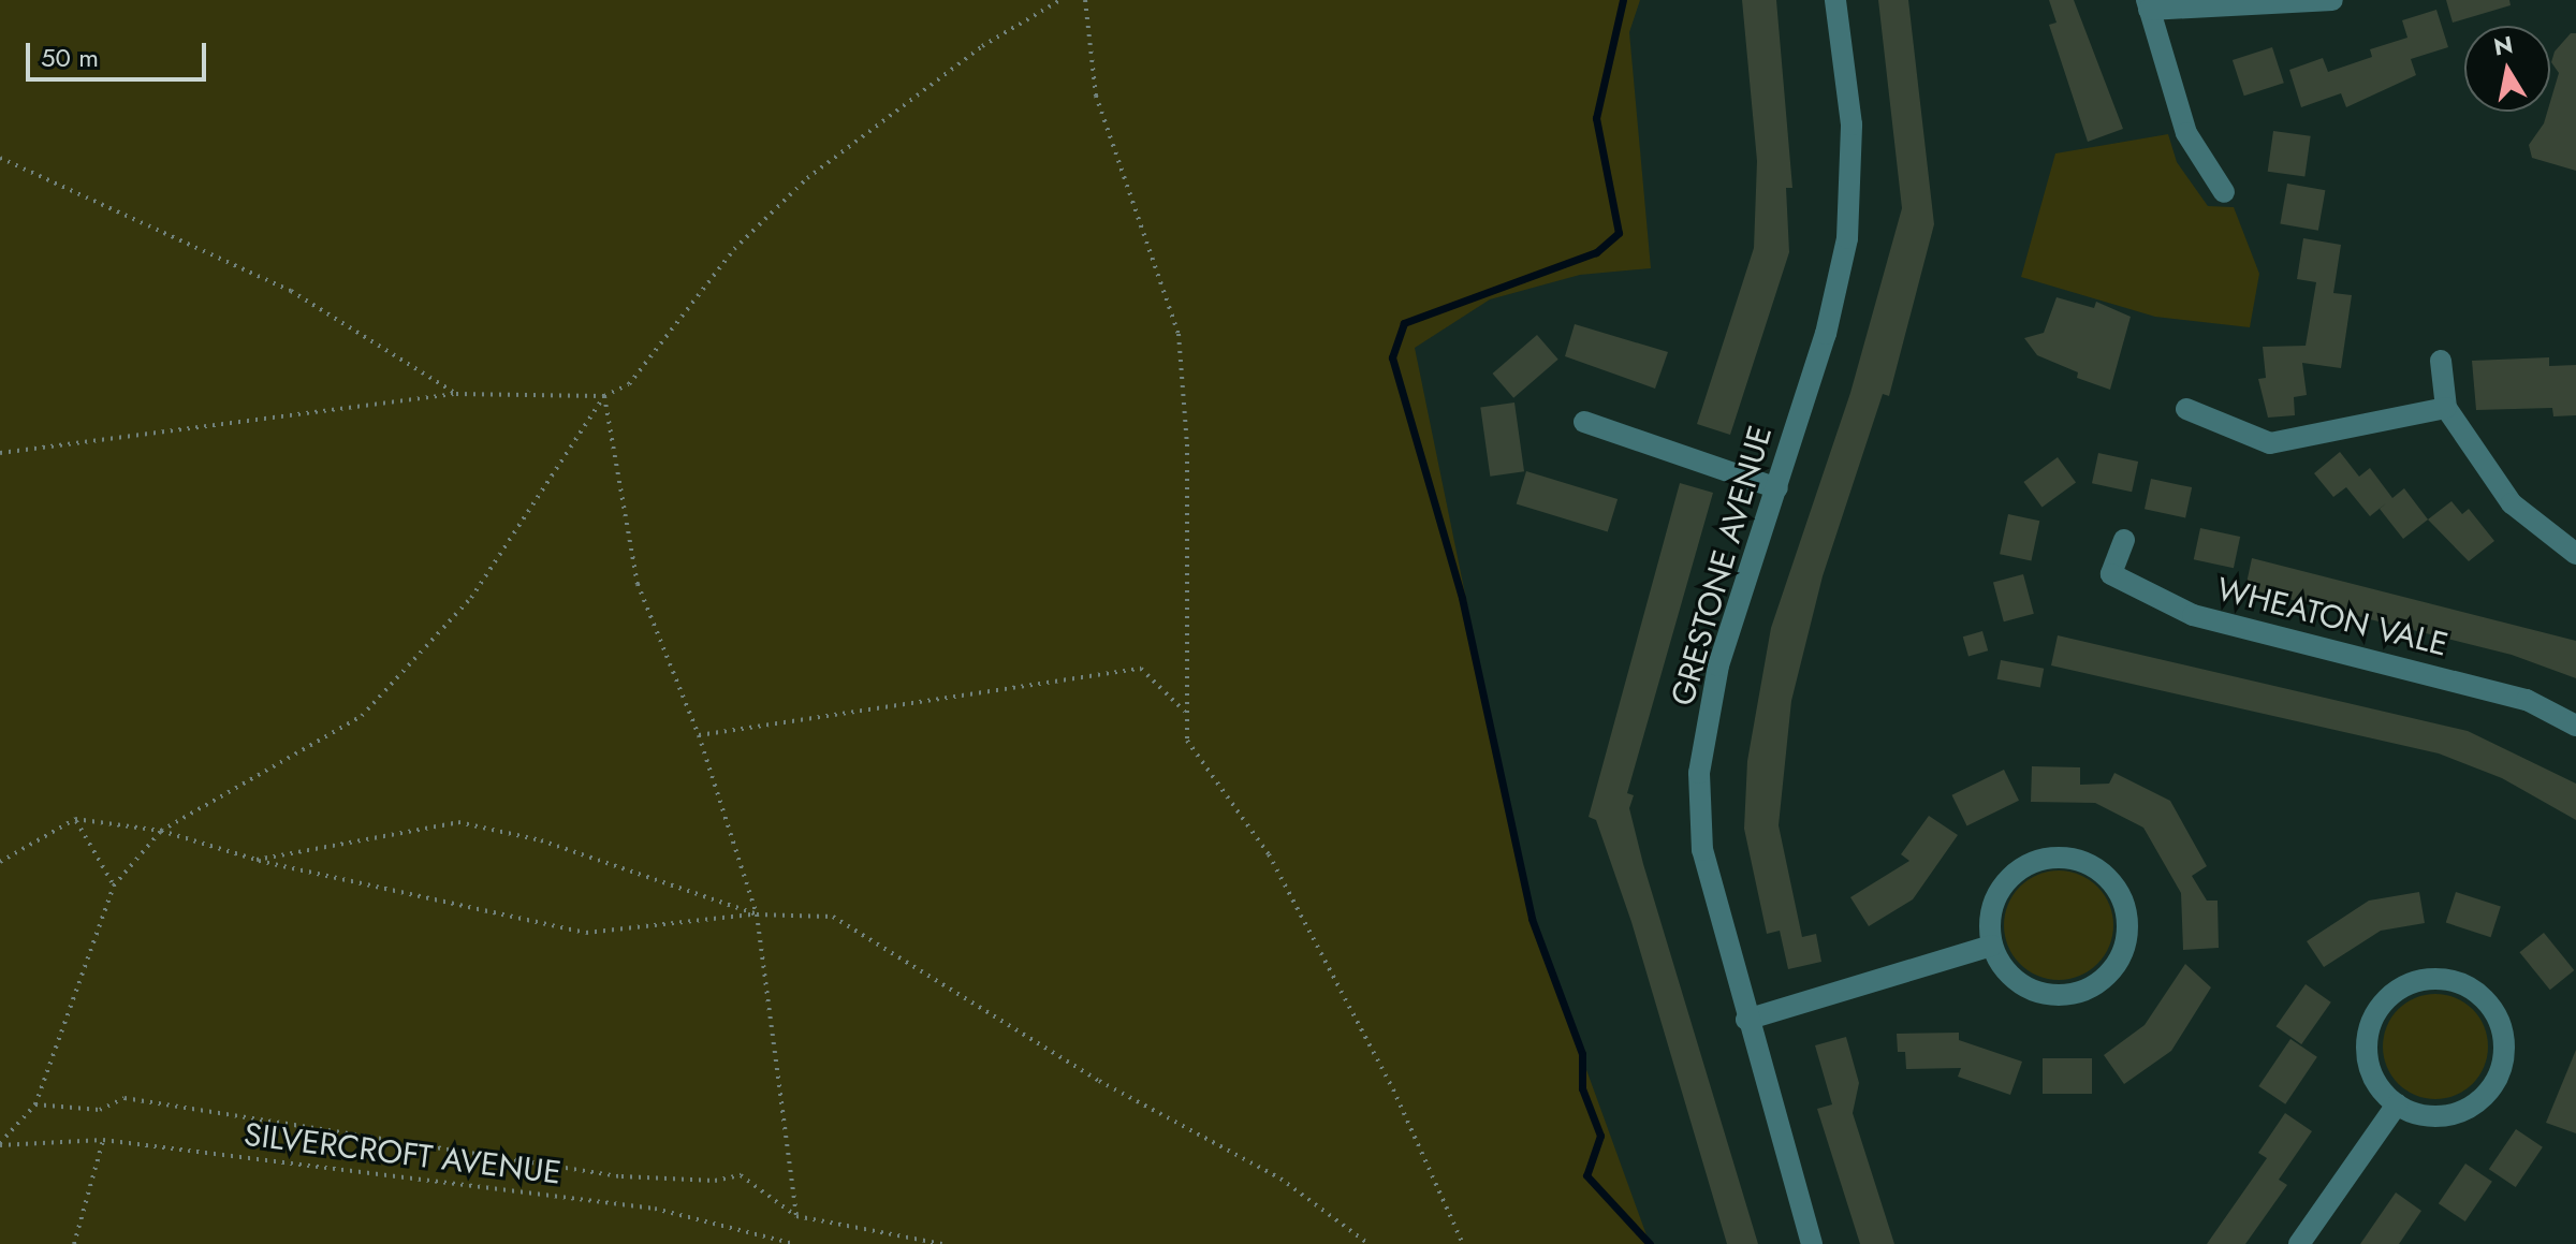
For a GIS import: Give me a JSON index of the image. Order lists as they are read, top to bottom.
{
  "streets": {
    "street": ["GRESTONE AVENUE", "WHEATON VALE"],
    "path": ["SILVERCROFT AVENUE"]
  },
  "scale_bar": "50 m",
  "north": "top"
}
